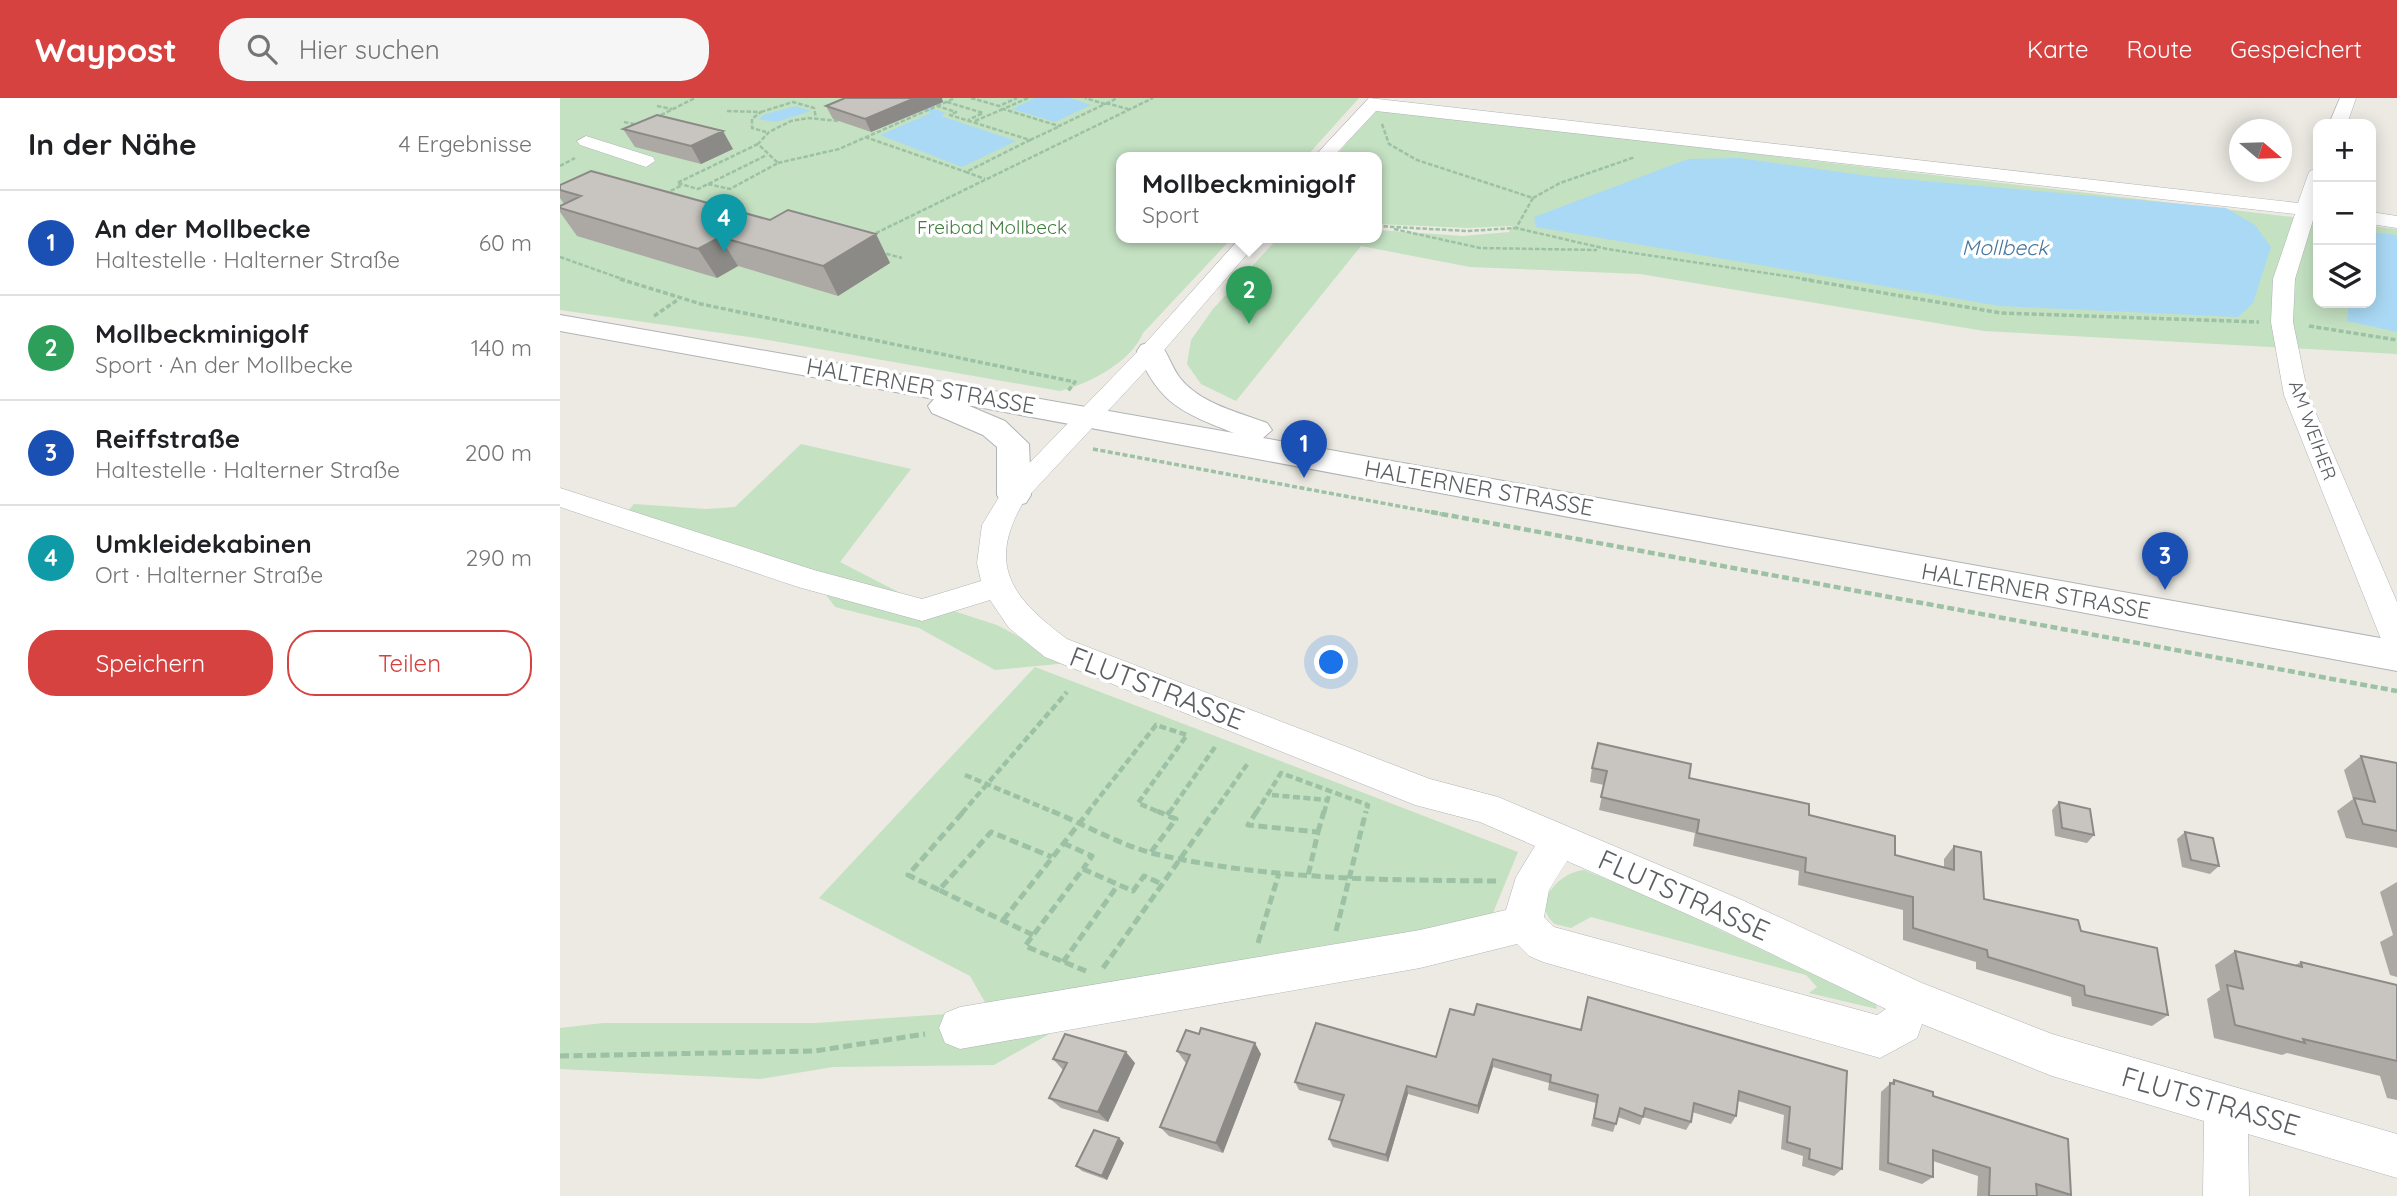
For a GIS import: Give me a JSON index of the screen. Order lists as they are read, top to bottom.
{
  "streets": {
    "main road": ["HALTERNER STRASSE"],
    "street": ["AM WEIHER", "FLUTSTRASSE"]
  },
  "crossings": [
    ["HALTERNER STRASSE", "AM WEIHER"],
    ["HALTERNER STRASSE", "FLUTSTRASSE"]
  ],
  "water": ["Mollbeck"],
  "parks": ["Freibad Mollbeck"],
  "north": "right",
  "page": {
    "header": "Waypost",
    "search": "Hier suchen",
    "nav": ["Karte", "Route", "Gespeichert"],
    "heading": ["In der Nähe", "4 Ergebnisse"],
    "map_buttons": ["+", "−"],
    "popup": ["Mollbeckminigolf", "Sport"],
    "list": [
      {
        "mark": "1",
        "name": "An der Mollbecke",
        "note": "Haltestelle · Halterner Straße",
        "value": "60 m"
      },
      {
        "mark": "2",
        "name": "Mollbeckminigolf",
        "note": "Sport · An der Mollbecke",
        "value": "140 m"
      },
      {
        "mark": "3",
        "name": "Reiffstraße",
        "note": "Haltestelle · Halterner Straße",
        "value": "200 m"
      },
      {
        "mark": "4",
        "name": "Umkleidekabinen",
        "note": "Ort · Halterner Straße",
        "value": "290 m"
      }
    ],
    "pins": [
      "4",
      "2",
      "1",
      "3"
    ],
    "buttons": ["Speichern", "Teilen"]
  }
}
